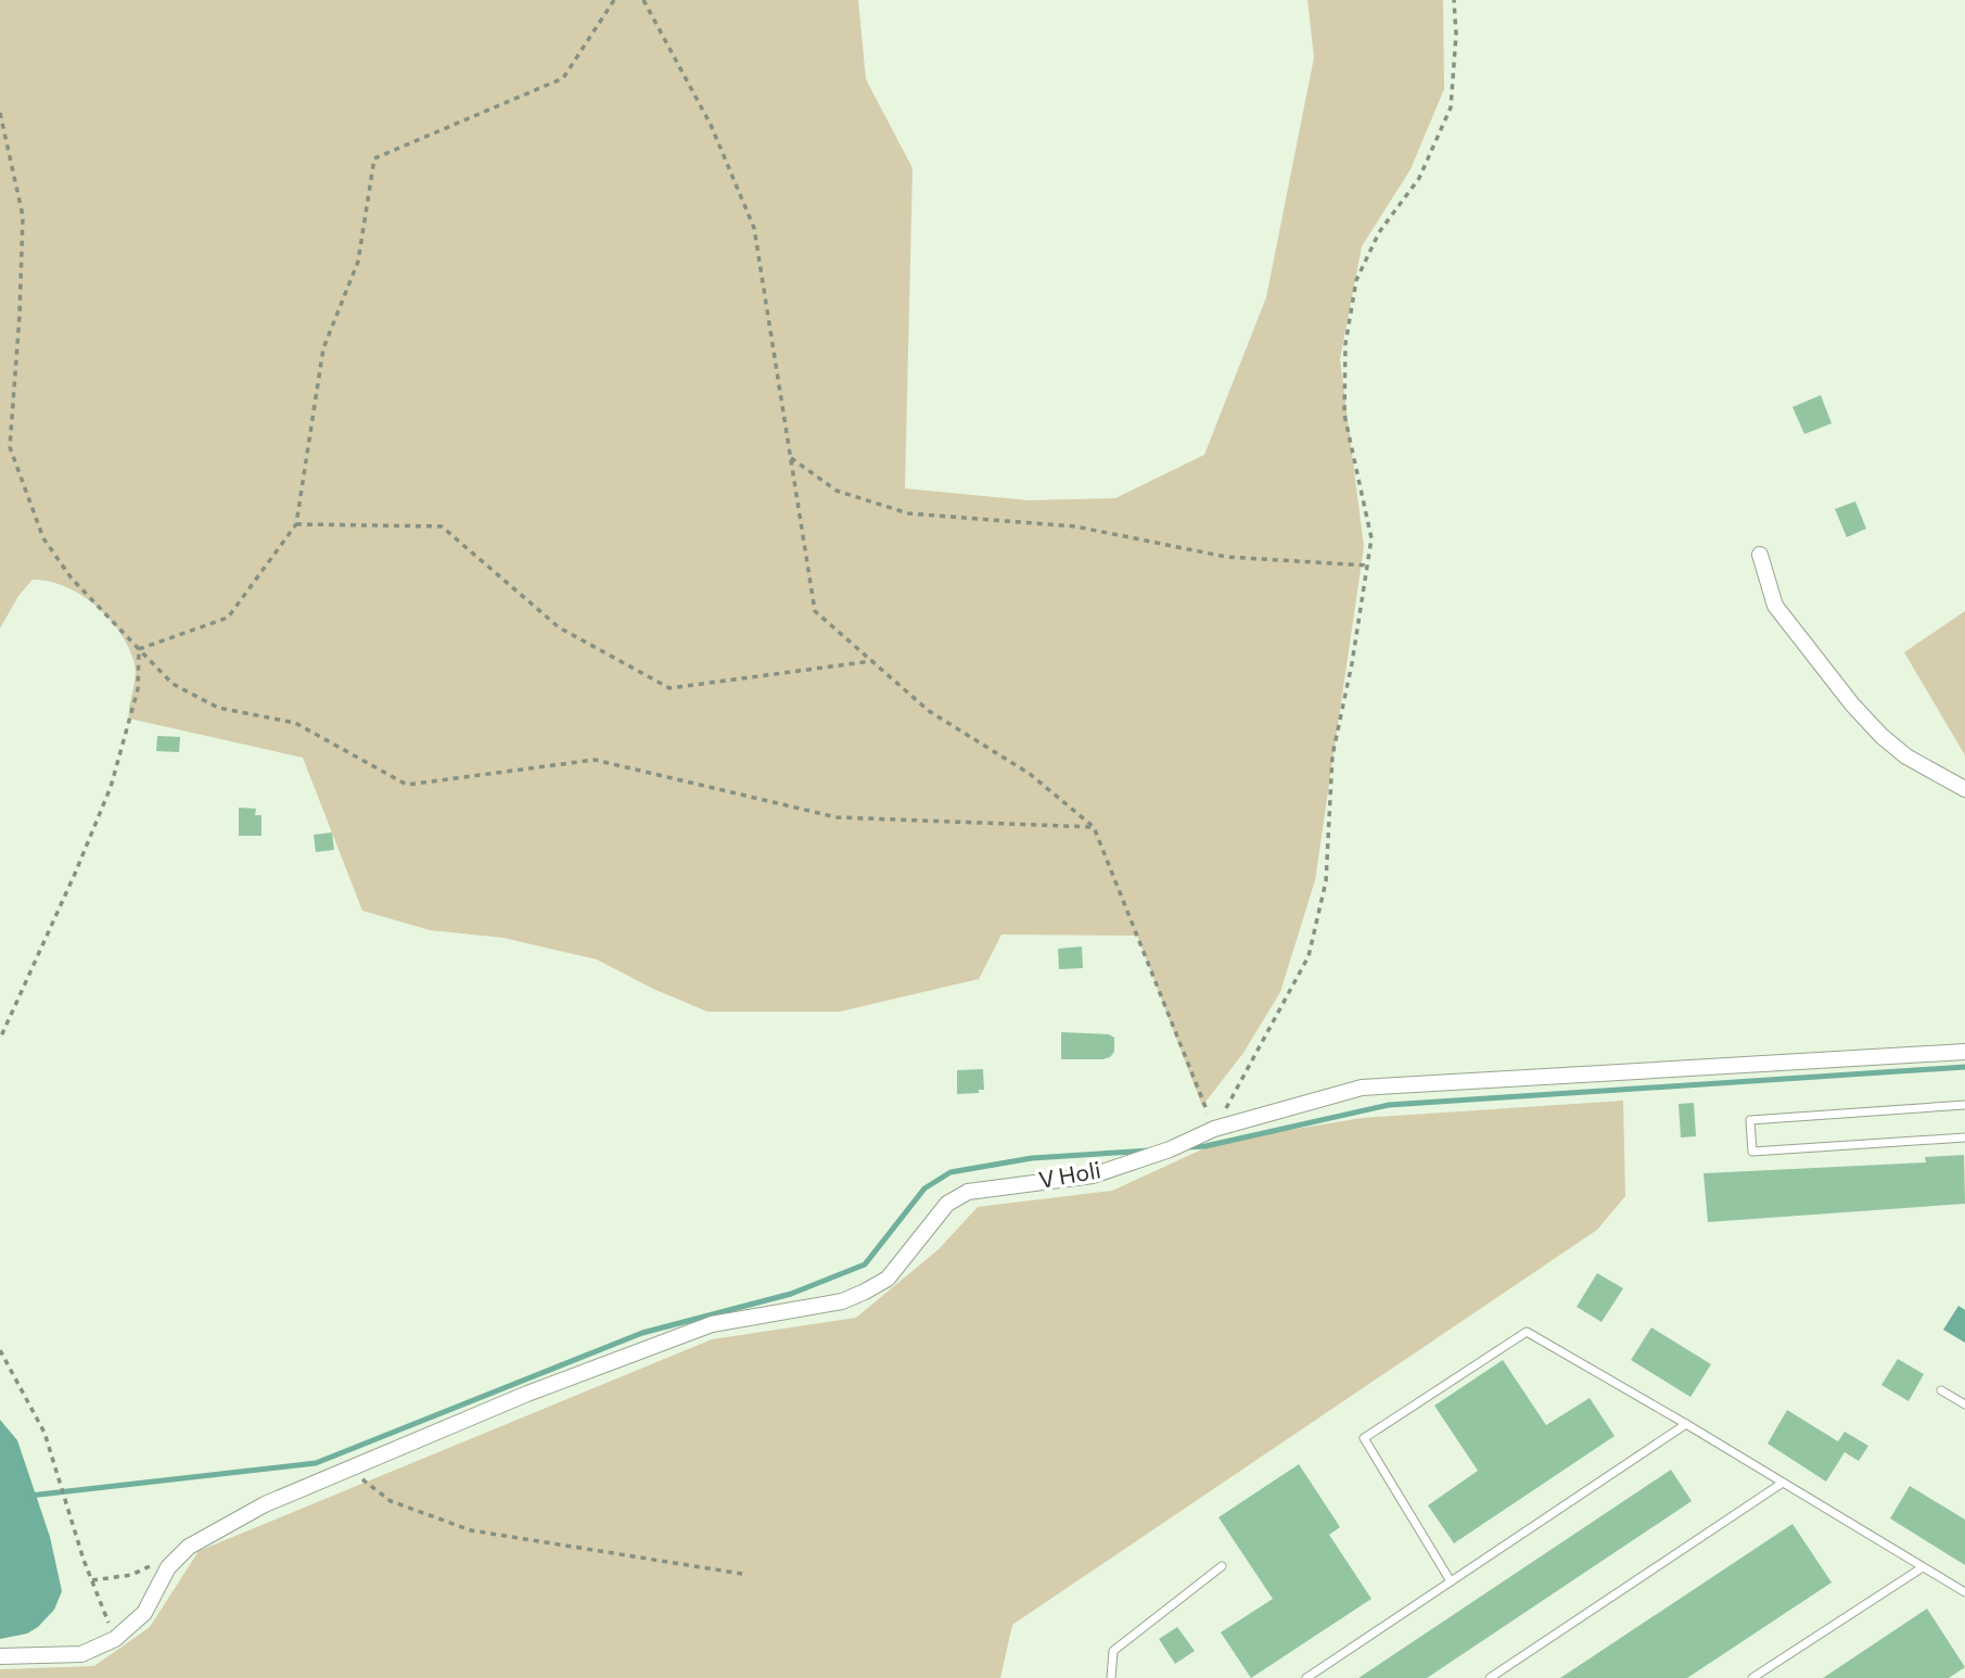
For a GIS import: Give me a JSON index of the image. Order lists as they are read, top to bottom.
{
  "streets": {
    "street": ["V Holi"]
  }
}
